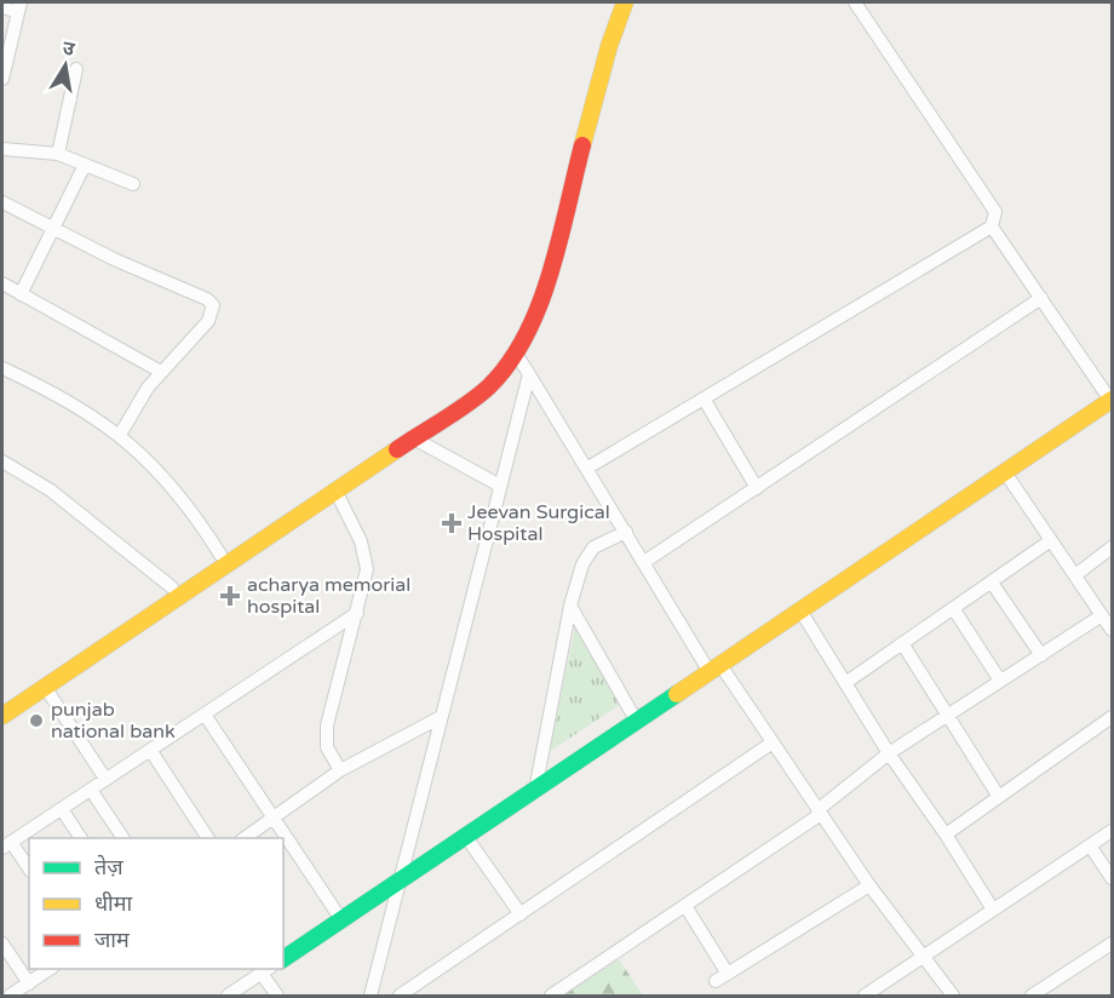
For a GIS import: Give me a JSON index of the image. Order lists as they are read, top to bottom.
{
  "places": {
    "health": ["Jeevan Surgical Hospital", "acharya memorial hospital"],
    "other": ["punjab national bank"]
  },
  "legend": ["तेज़", "धीमा", "जाम"],
  "north": "top"
}
